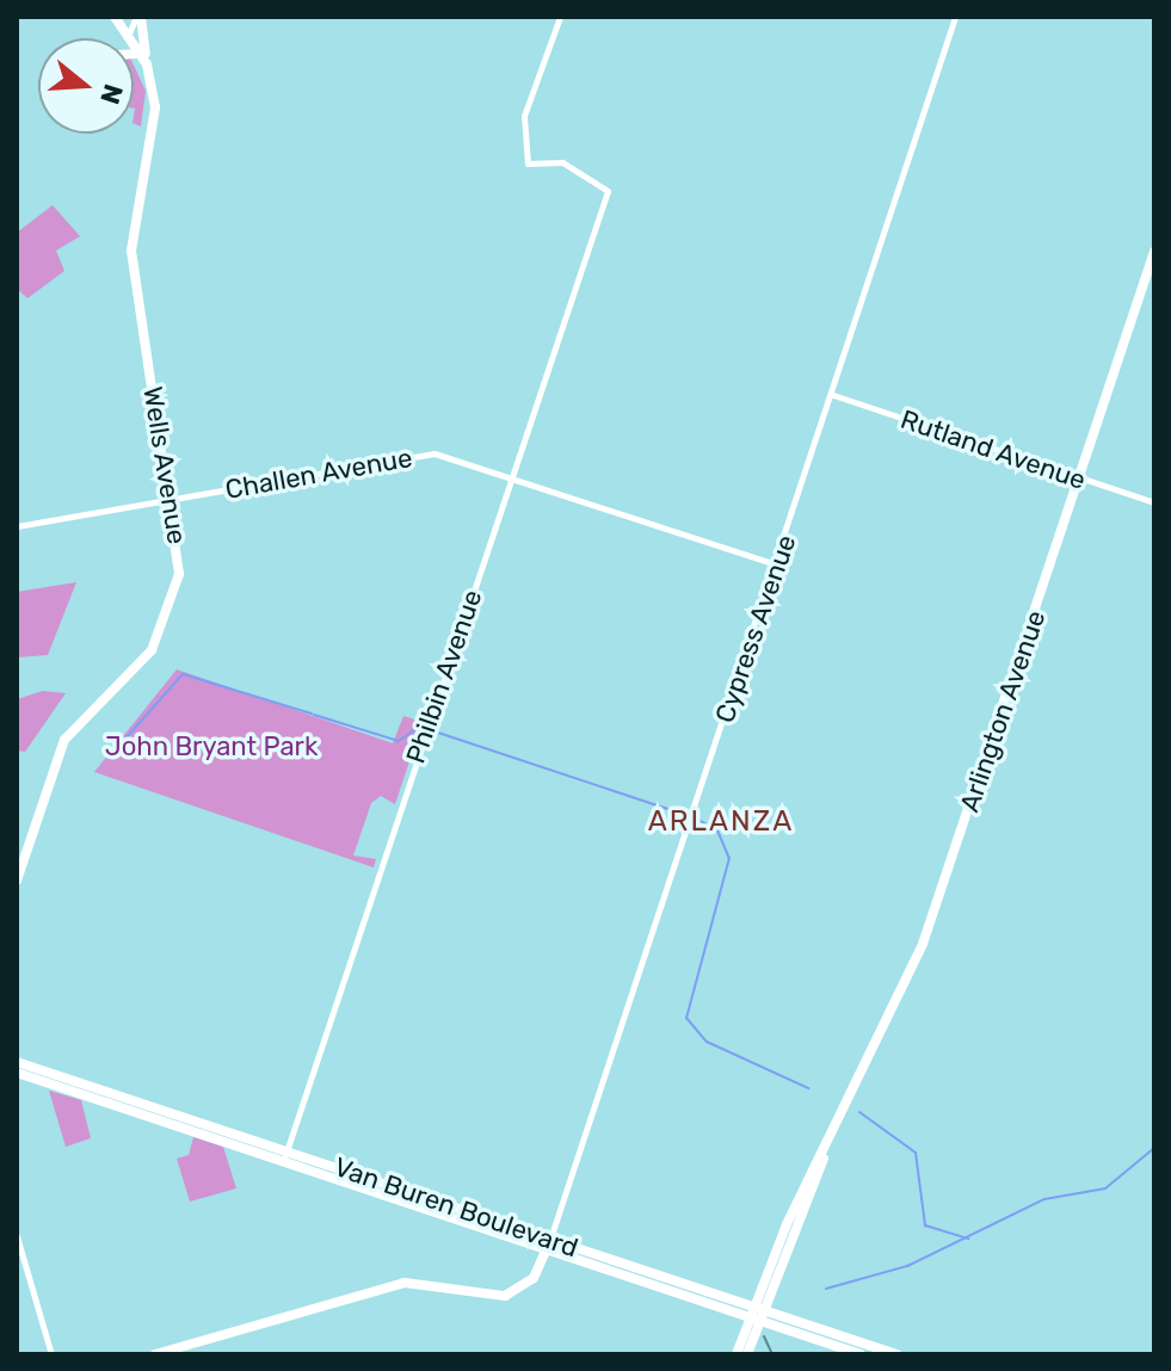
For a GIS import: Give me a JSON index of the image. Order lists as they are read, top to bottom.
{
  "streets": {
    "main road": ["Wells Avenue", "Arlington Avenue", "Van Buren Boulevard"],
    "street": [
      "Rutland Avenue",
      "Challen Avenue",
      "Cypress Avenue",
      "Philbin Avenue"
    ]
  },
  "crossings": [
    ["Rutland Avenue", "Cypress Avenue"],
    ["Rutland Avenue", "Arlington Avenue"],
    ["Wells Avenue", "Challen Avenue"],
    ["Challen Avenue", "Cypress Avenue"],
    ["Challen Avenue", "Philbin Avenue"],
    ["Cypress Avenue", "Van Buren Boulevard"],
    ["Philbin Avenue", "Van Buren Boulevard"],
    ["Arlington Avenue", "Van Buren Boulevard"]
  ],
  "districts": ["ARLANZA"],
  "parks": ["John Bryant Park"],
  "north": "right"
}
